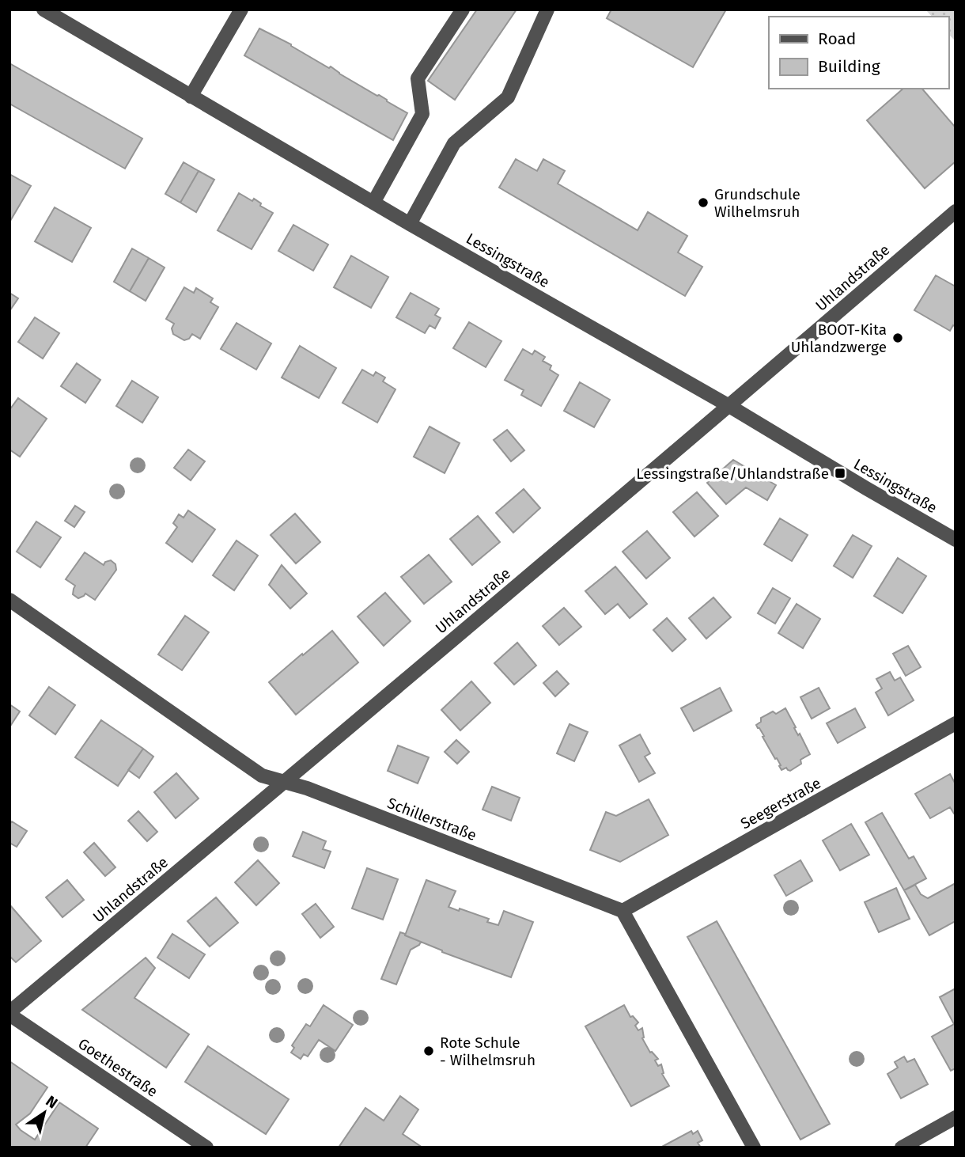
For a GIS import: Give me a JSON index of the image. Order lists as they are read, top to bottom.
{
  "streets": {
    "street": [
      "Lessingstraße",
      "Uhlandstraße",
      "Seegerstraße",
      "Schillerstraße",
      "Goethestraße"
    ]
  },
  "crossings": [
    ["Lessingstraße", "Uhlandstraße"],
    ["Uhlandstraße", "Schillerstraße"],
    ["Uhlandstraße", "Goethestraße"],
    ["Seegerstraße", "Schillerstraße"]
  ],
  "places": {
    "other": ["Grundschule Wilhelmsruh", "BOOT-Kita Uhlandzwerge", "Rote Schule - Wilhelmsruh"],
    "transit": ["Lessingstraße/Uhlandstraße"]
  },
  "legend": ["Road", "Building"],
  "north": "top right"
}
